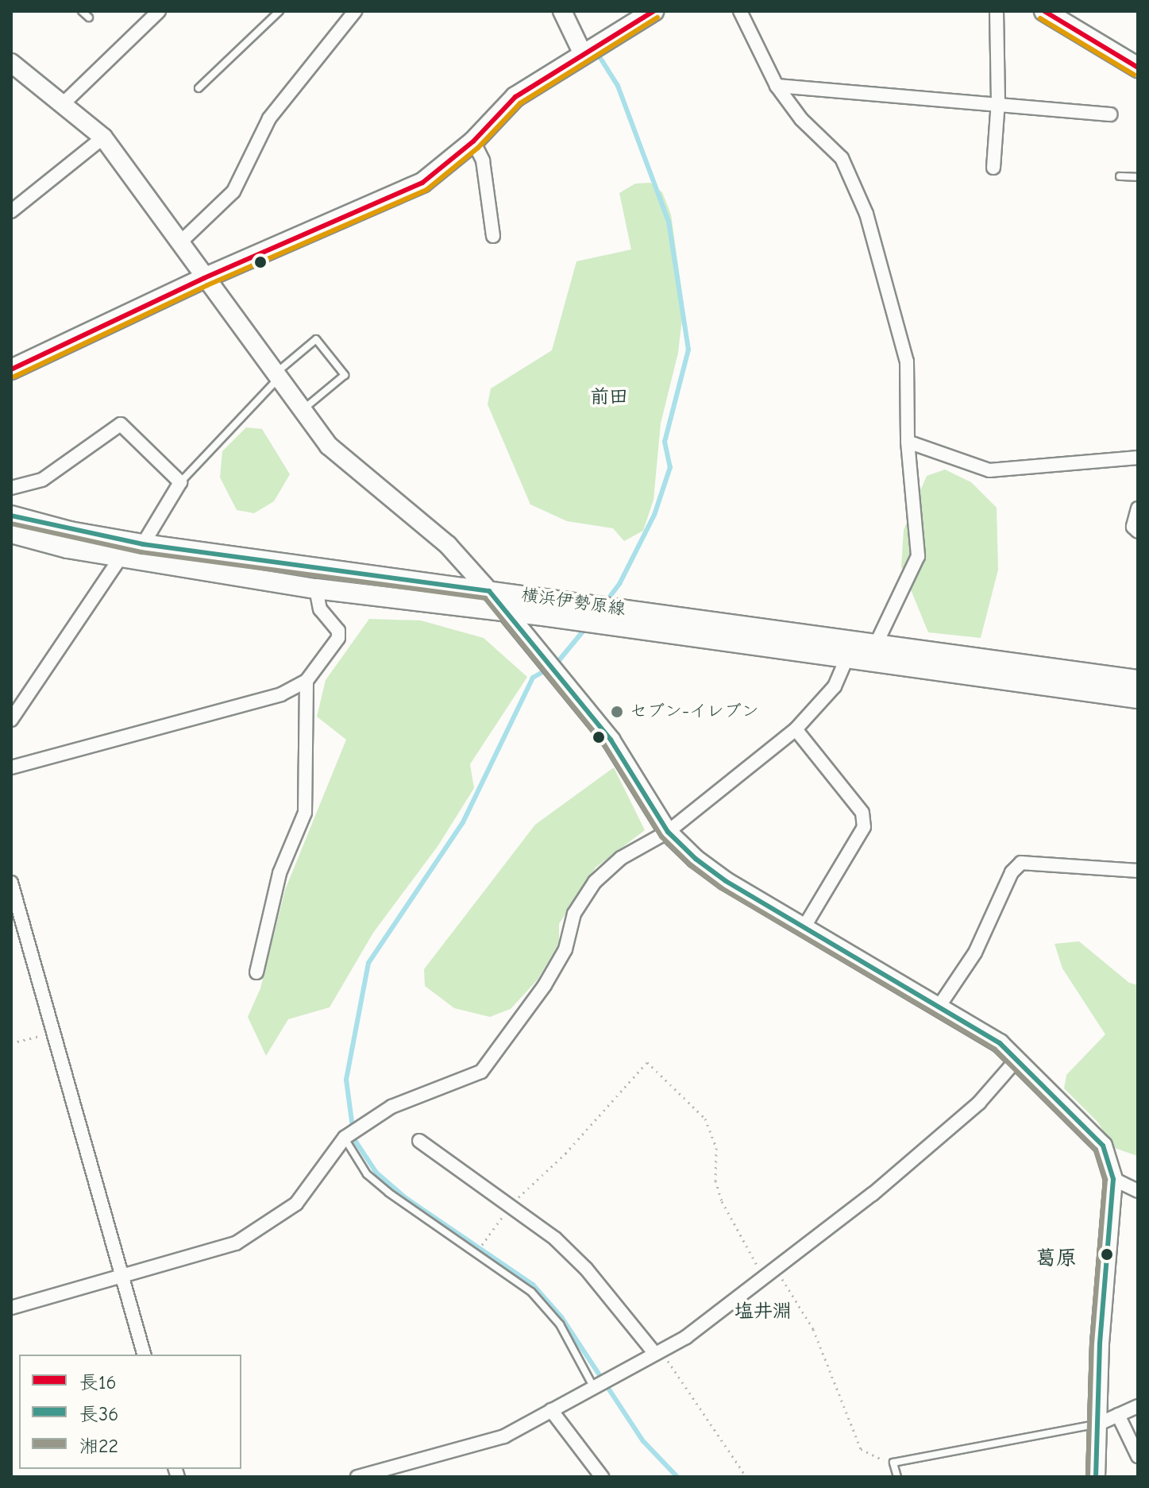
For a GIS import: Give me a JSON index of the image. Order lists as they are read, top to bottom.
{
  "streets": {
    "main road": ["横浜伊勢原線"]
  },
  "districts": ["前田", "葛原", "塩井淵"],
  "places": ["セブン-イレブン"],
  "lines": ["transit line 長16", "transit line 長36", "transit line 湘22"],
  "legend": ["長16", "長36", "湘22"]
}
